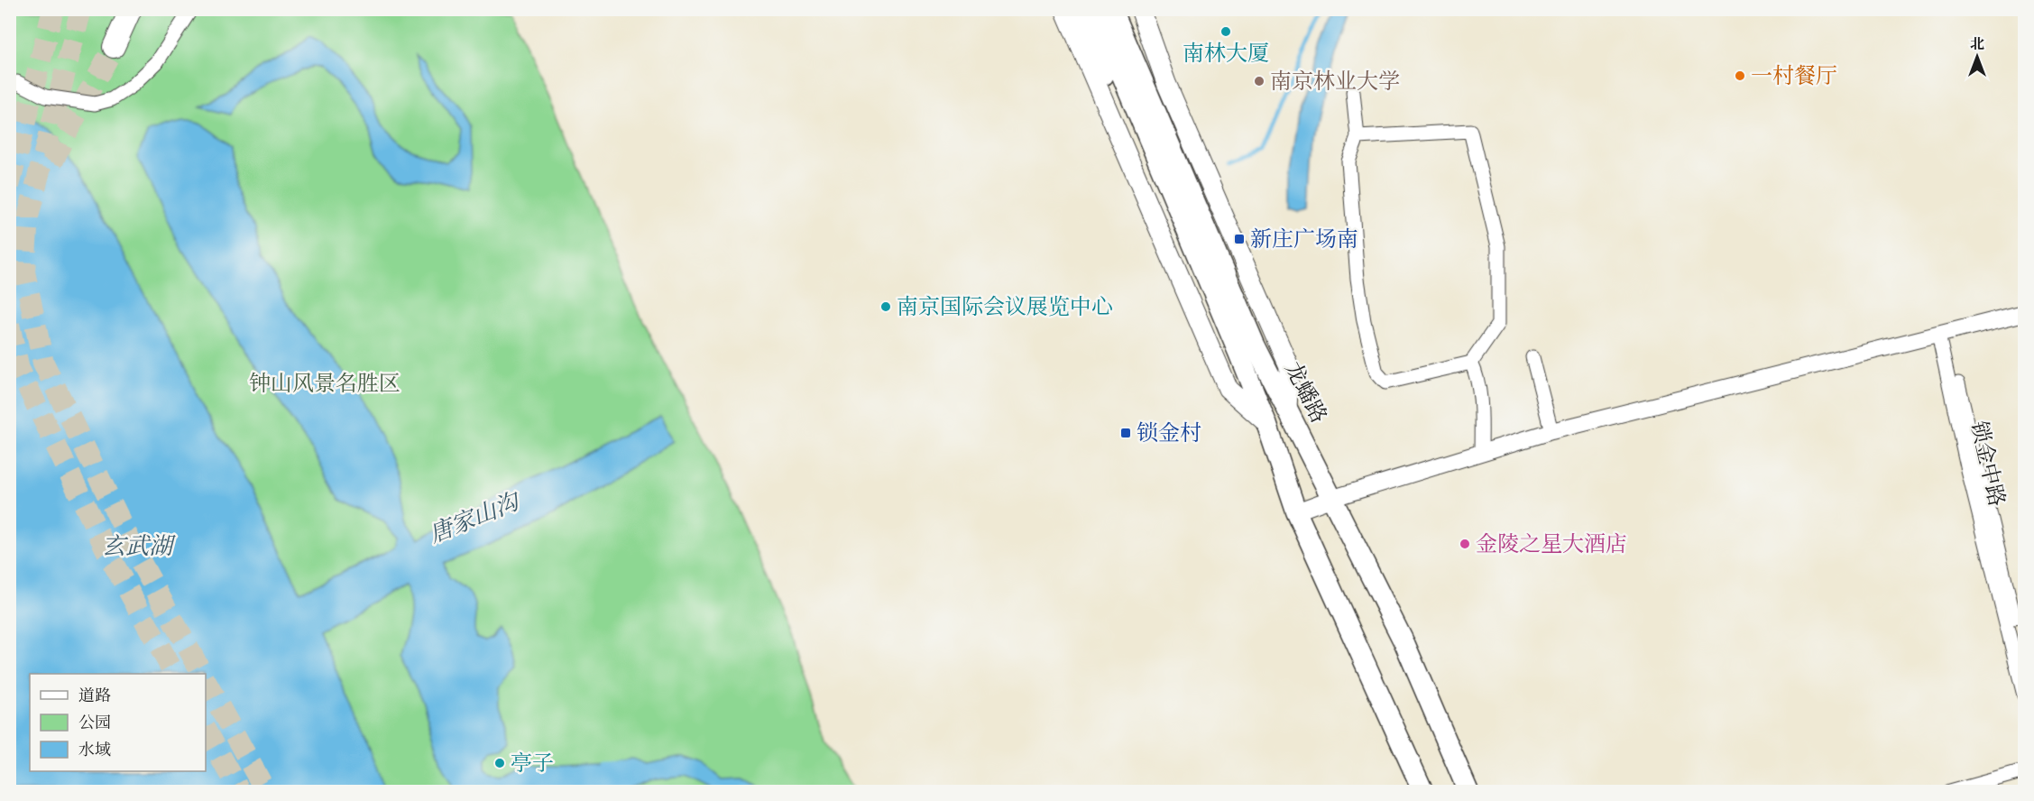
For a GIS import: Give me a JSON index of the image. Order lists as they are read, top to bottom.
{
  "streets": {
    "main road": ["龙蟠路"],
    "street": ["锁金中路"]
  },
  "water": ["唐家山沟", "玄武湖"],
  "parks": ["钟山风景名胜区"],
  "places": {
    "other": [
      "南林大厦",
      "一村餐厅",
      "南京林业大学",
      "南京国际会议展览中心",
      "金陵之星大酒店",
      "亭子"
    ],
    "transit": ["新庄广场南", "锁金村"]
  },
  "legend": ["道路", "公园", "水域"],
  "north": "top"
}
